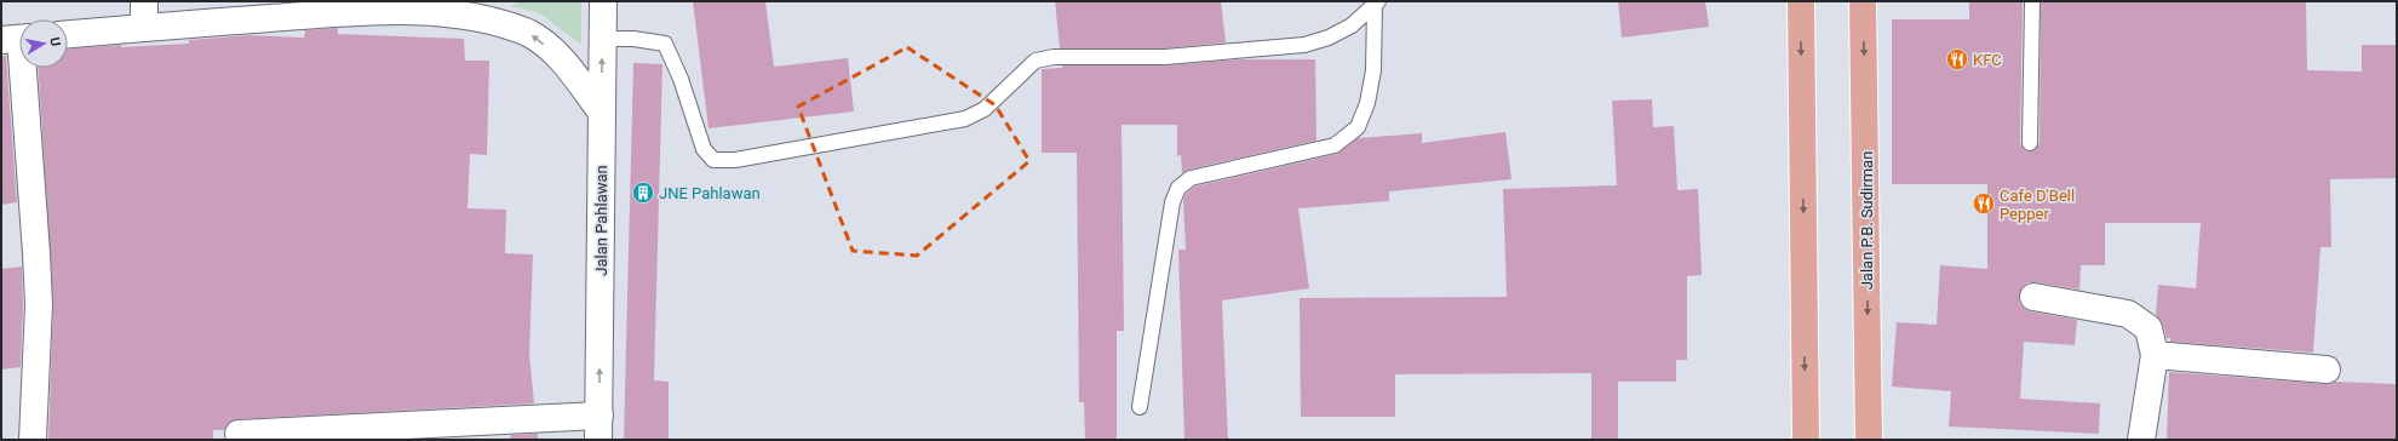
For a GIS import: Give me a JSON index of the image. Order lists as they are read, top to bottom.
{
  "streets": {
    "main road": ["Jalan P.B. Sudirman"],
    "street": ["Jalan Pahlawan"]
  },
  "one_way": ["Jalan Pahlawan"],
  "places": {
    "restaurant": ["KFC", "Cafe D'Bell Pepper"],
    "building": ["JNE Pahlawan"]
  },
  "north": "right"
}
